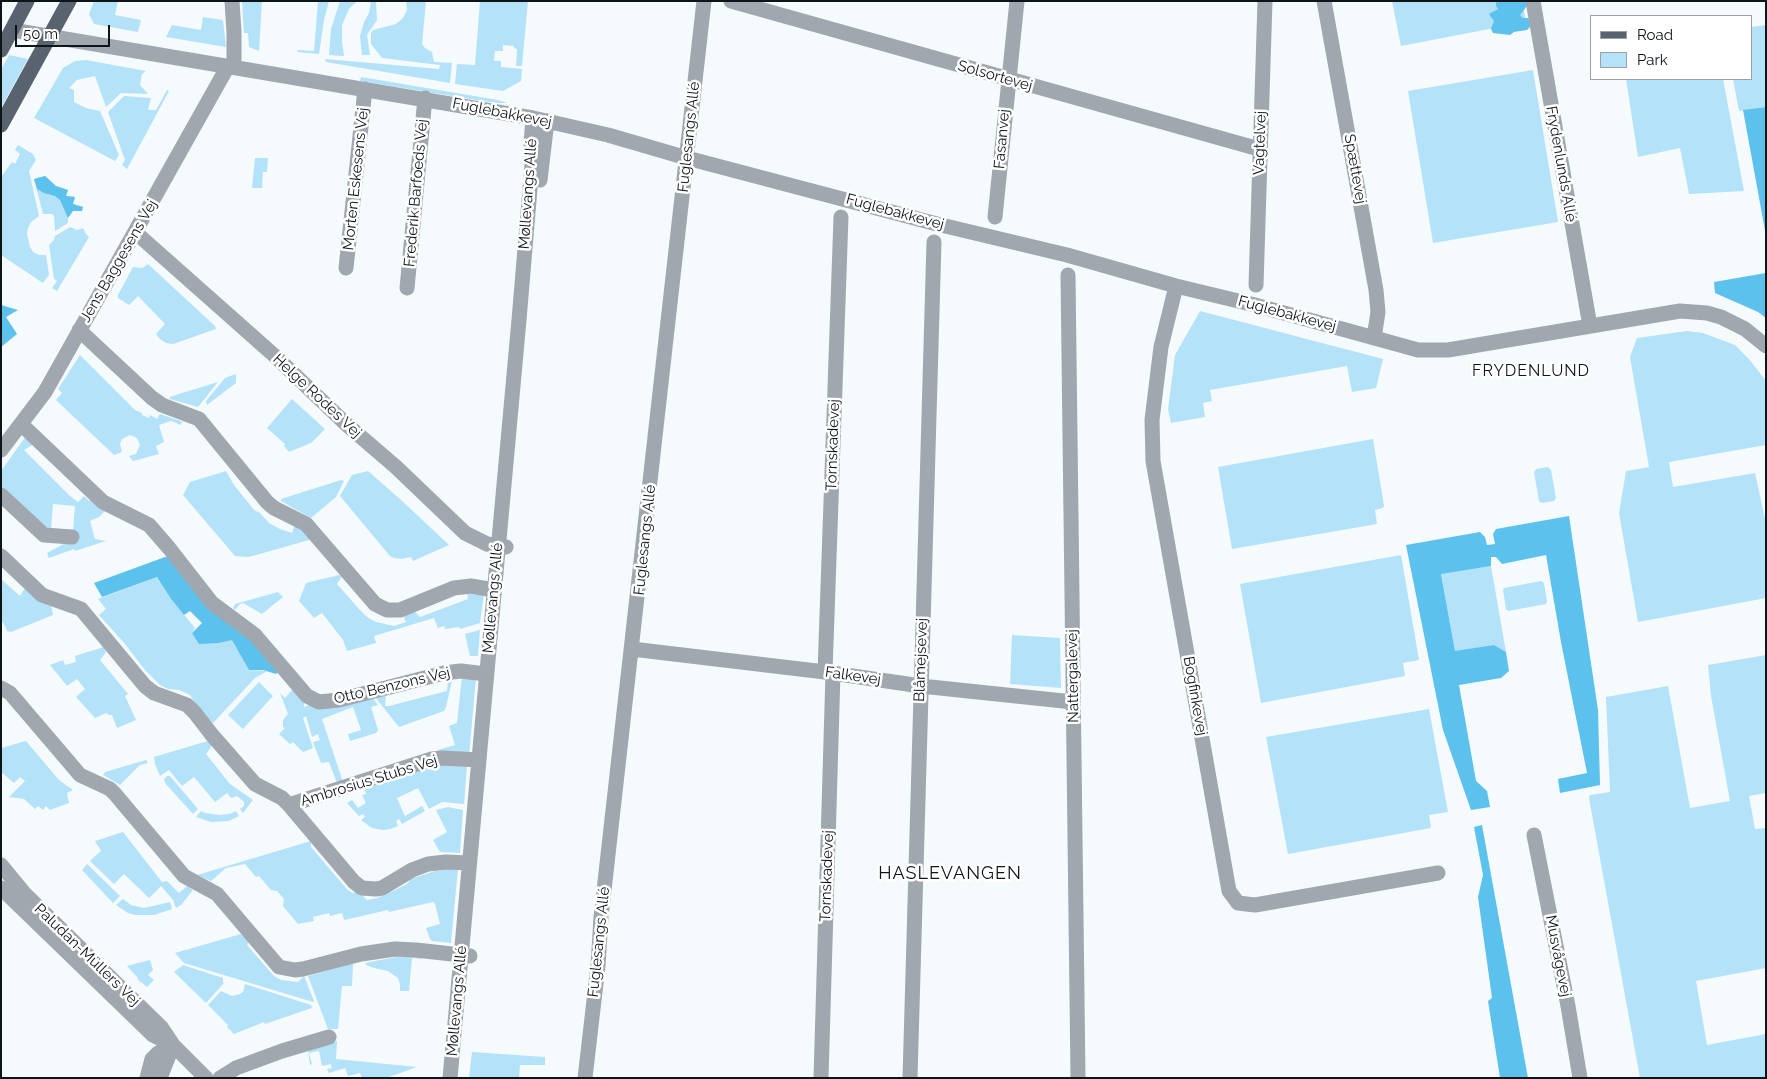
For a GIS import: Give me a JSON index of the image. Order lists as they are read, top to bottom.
{
  "streets": {
    "street": [
      "Solsortevej",
      "Fuglebakkevej",
      "Fuglesangs Allé",
      "Fasanvej",
      "Vagtelvej",
      "Frydenlunds Allé",
      "Spættevej",
      "Morten Eskesens Vej",
      "Frederik Barfoeds Vej",
      "Møllevangs Allé",
      "Jens Baggesens Vej",
      "Helge Rodes Vej",
      "Tornskadevej",
      "Blåmejsevej",
      "Falkevej",
      "Nattergalevej",
      "Otto Benzons Vej",
      "Bogfinkevej",
      "Ambrosius Stubs Vej",
      "Paludan-Müllers Vej",
      "Musvågevej"
    ]
  },
  "crossings": [
    ["Solsortevej", "Fasanvej"],
    ["Solsortevej", "Vagtelvej"],
    ["Fuglebakkevej", "Fuglesangs Allé"],
    ["Fuglebakkevej", "Frydenlunds Allé"],
    ["Fuglebakkevej", "Spættevej"],
    ["Fuglebakkevej", "Morten Eskesens Vej"],
    ["Fuglebakkevej", "Frederik Barfoeds Vej"],
    ["Fuglebakkevej", "Møllevangs Allé"],
    ["Fuglebakkevej", "Jens Baggesens Vej"],
    ["Fuglebakkevej", "Bogfinkevej"],
    ["Fuglesangs Allé", "Falkevej"],
    ["Møllevangs Allé", "Helge Rodes Vej"],
    ["Møllevangs Allé", "Otto Benzons Vej"],
    ["Møllevangs Allé", "Ambrosius Stubs Vej"],
    ["Jens Baggesens Vej", "Helge Rodes Vej"],
    ["Jens Baggesens Vej", "Otto Benzons Vej"],
    ["Tornskadevej", "Falkevej"],
    ["Blåmejsevej", "Falkevej"],
    ["Falkevej", "Nattergalevej"]
  ],
  "districts": ["FRYDENLUND", "HASLEVANGEN"],
  "legend": ["Road", "Park"],
  "scale_bar": "50 m"
}
